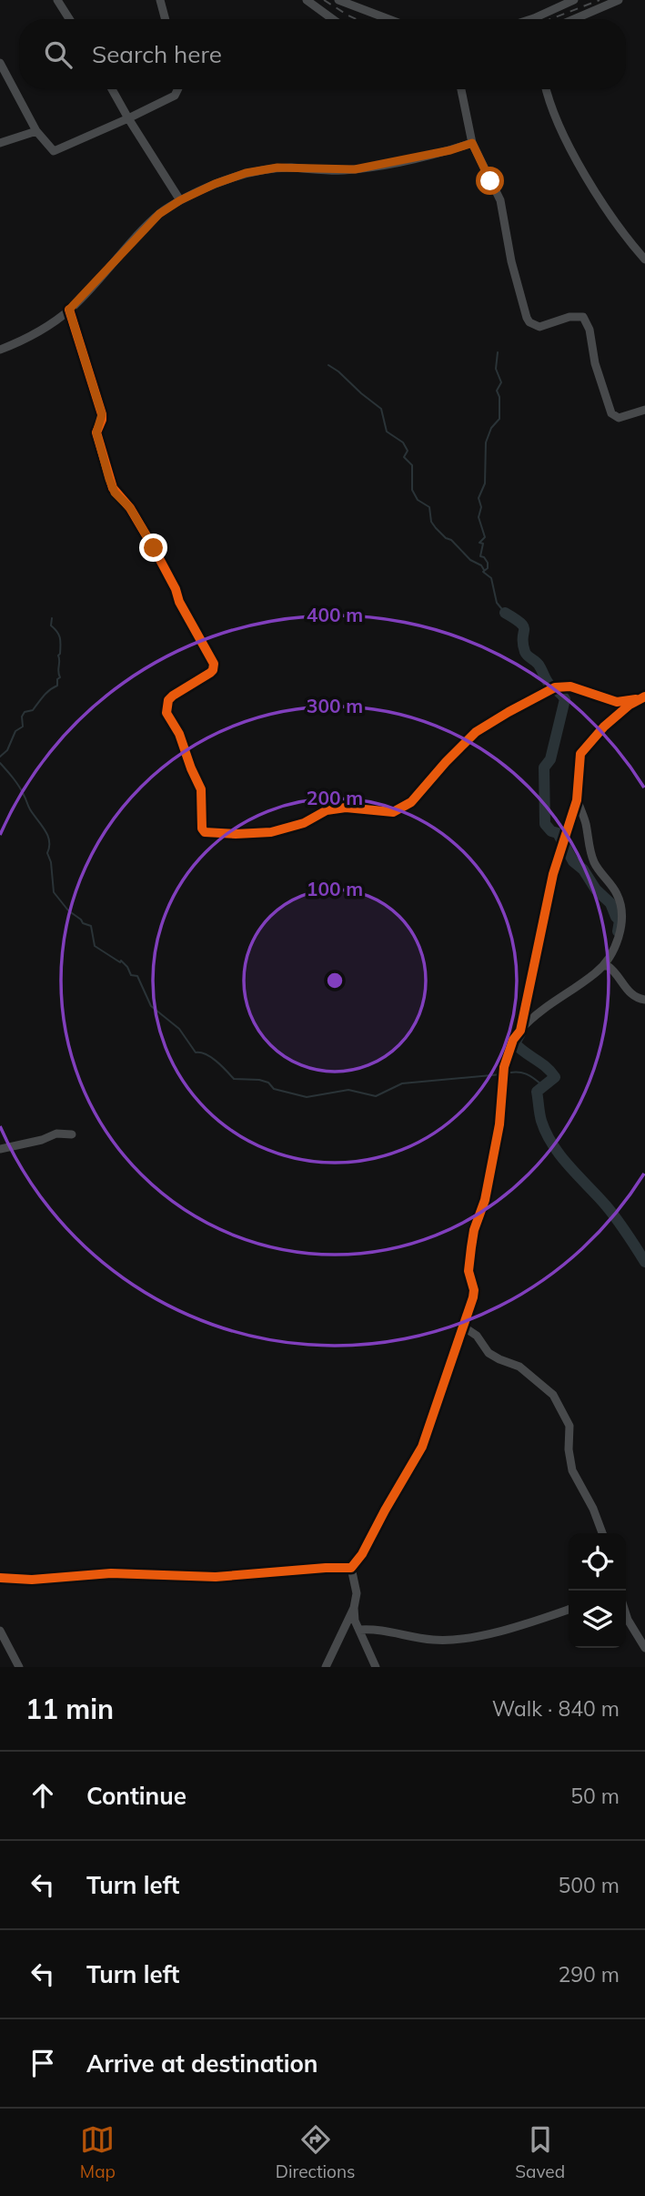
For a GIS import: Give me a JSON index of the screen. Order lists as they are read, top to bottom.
{
  "page": {
    "search": "Search here",
    "heading": ["11 min", "Walk · 840 m"],
    "list": [
      ["Continue", "50 m"],
      ["Turn left", "500 m"],
      ["Turn left", "290 m"],
      "Arrive at destination"
    ],
    "nav": ["Map", "Directions", "Saved"]
  },
  "rings": [
    "400 m",
    "300 m",
    "200 m",
    "100 m"
  ]
}
